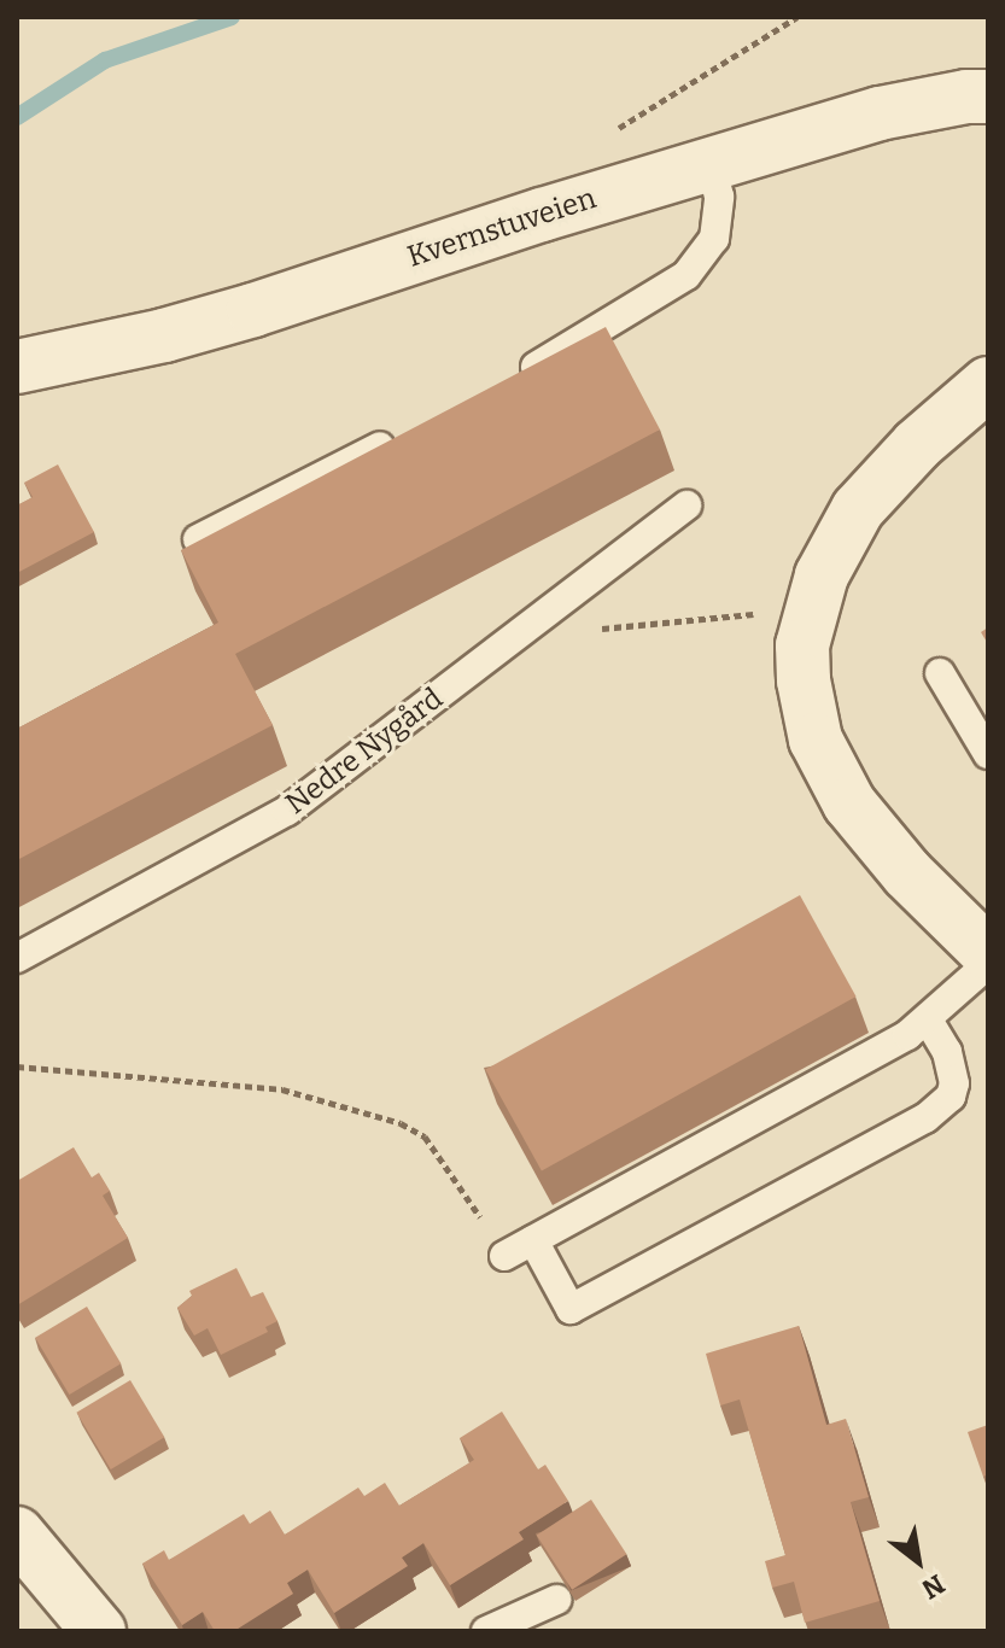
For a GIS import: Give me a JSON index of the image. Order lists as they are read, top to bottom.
{
  "streets": {
    "street": ["Kvernstuveien"],
    "lane": ["Nedre Nygård"]
  },
  "north": "bottom right"
}
